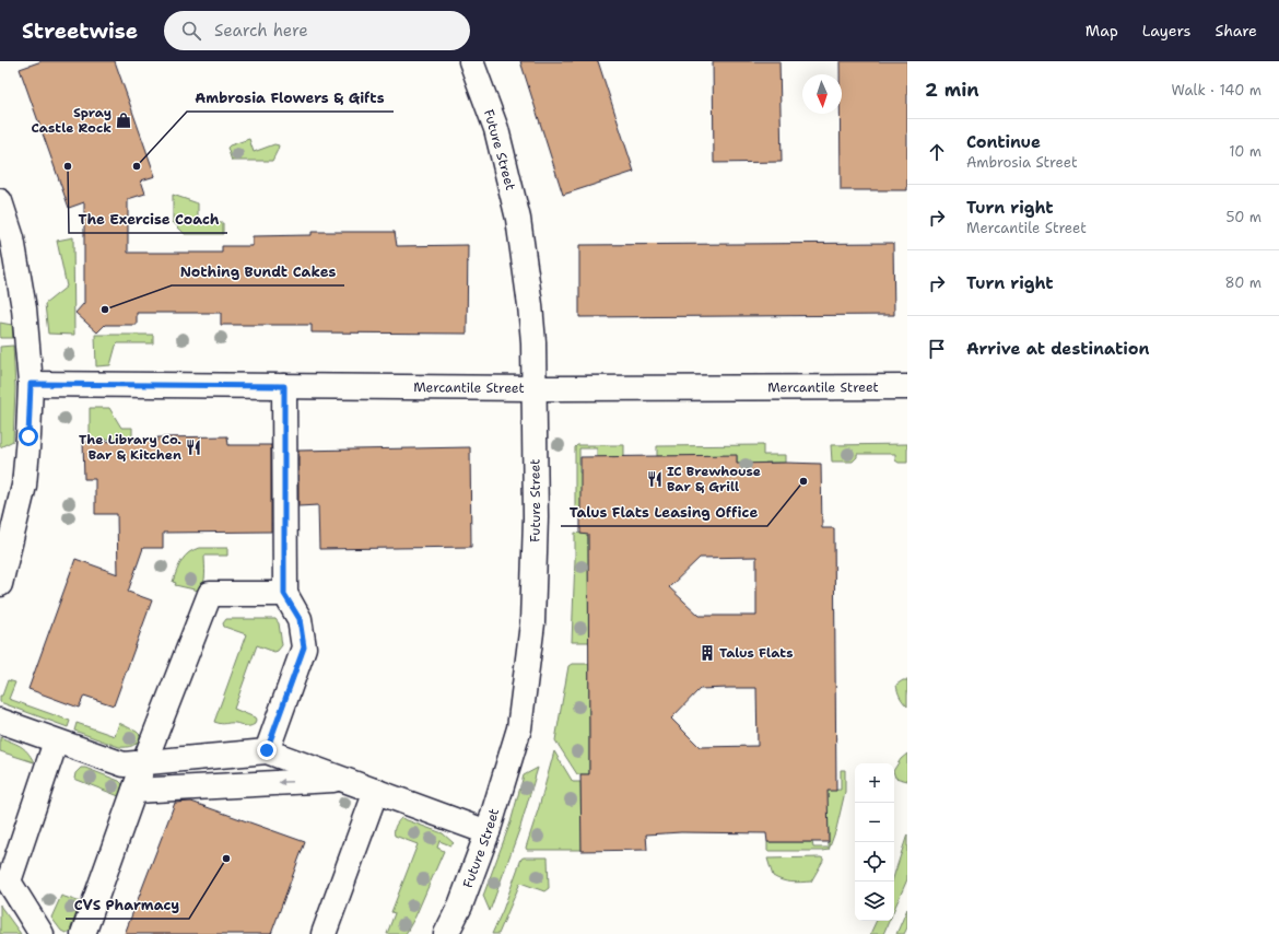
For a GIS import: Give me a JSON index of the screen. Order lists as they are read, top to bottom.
{
  "streets": {
    "street": ["Future Street", "Mercantile Street"]
  },
  "crossings": [
    ["Future Street", "Mercantile Street"]
  ],
  "places": {
    "shop": ["Spray Castle Rock"],
    "other": [
      "The Exercise Coach",
      "Ambrosia Flowers & Gifts",
      "Nothing Bundt Cakes",
      "Talus Flats Leasing Office",
      "CVS Pharmacy"
    ],
    "restaurant": ["The Library Co. Bar & Kitchen", "IC Brewhouse Bar & Grill"],
    "building": ["Talus Flats"]
  },
  "north": "bottom",
  "page": {
    "header": "Streetwise",
    "search": "Search here",
    "nav": ["Map", "Layers", "Share"],
    "heading": ["2 min", "Walk · 140 m"],
    "list": [
      ["Continue", "Ambrosia Street", "10 m"],
      ["Turn right", "Mercantile Street", "50 m"],
      ["Turn right", "80 m"],
      "Arrive at destination"
    ],
    "map_buttons": ["+", "−"]
  }
}
